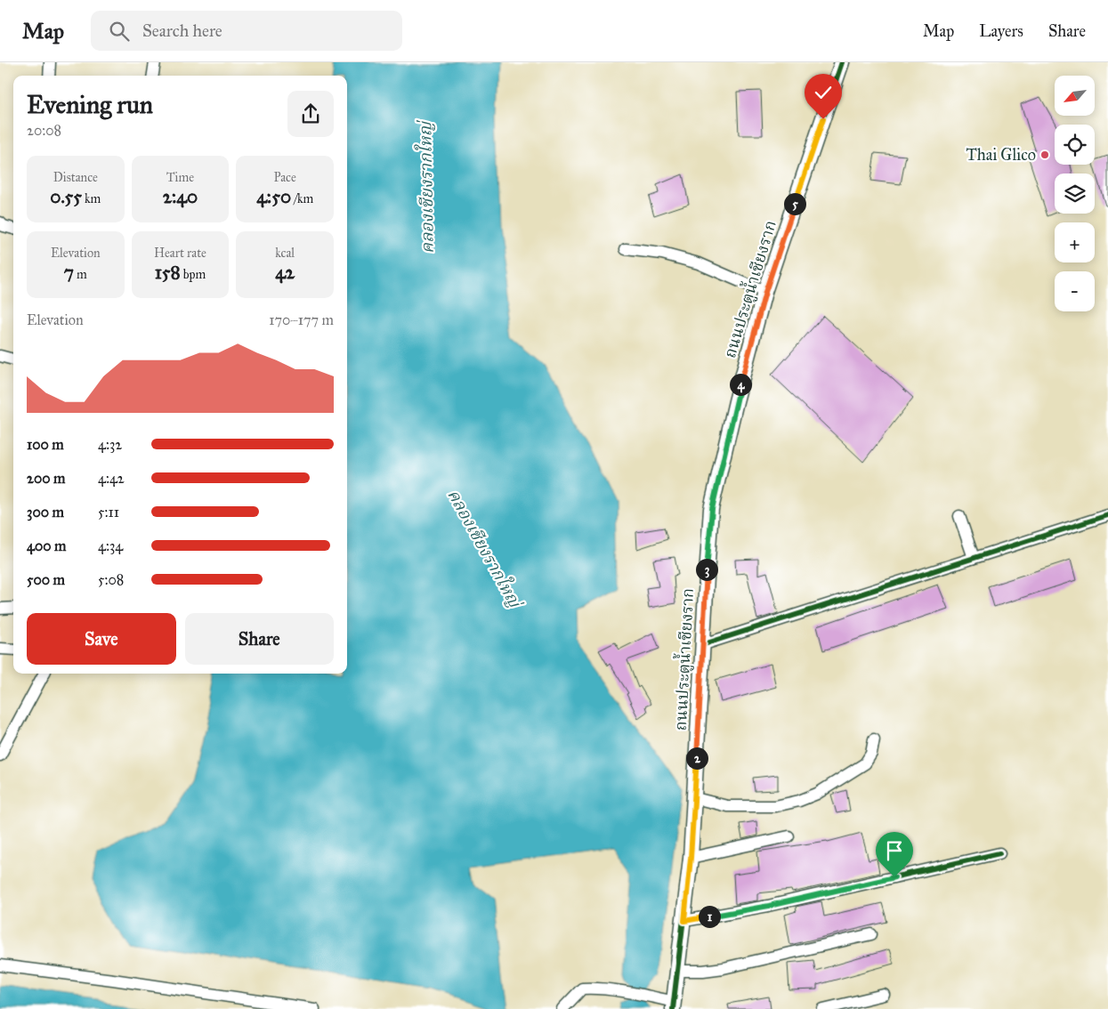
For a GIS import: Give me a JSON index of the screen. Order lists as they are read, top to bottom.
{
  "streets": {
    "street": ["ถนนประตูน้ำเชียงราก"]
  },
  "water": ["คลองเชียงรากใหญ่"],
  "places": ["Thai Glico"],
  "north": "bottom left",
  "page": {
    "header": "Map",
    "search": "Search here",
    "nav": ["Map", "Layers", "Share"],
    "map_buttons": ["+", "−"],
    "heading": ["Evening run", "20:08"],
    "stats": [
      ["Distance", "0.55 km"],
      ["Time", "2:40"],
      ["Pace", "4:50 /km"],
      ["Elevation", "7 m"],
      ["Heart rate", "158 bpm"],
      ["kcal", "42"]
    ],
    "pins": [
      "5",
      "4",
      "3",
      "2",
      "1"
    ],
    "chart": ["Elevation", "170–177 m"],
    "list": [
      {
        "name": "100 m",
        "note": "4:32"
      },
      {
        "name": "200 m",
        "note": "4:42"
      },
      {
        "name": "300 m",
        "note": "5:11"
      },
      {
        "name": "400 m",
        "note": "4:34"
      },
      {
        "name": "500 m",
        "note": "5:08"
      }
    ],
    "buttons": ["Save", "Share"]
  }
}
